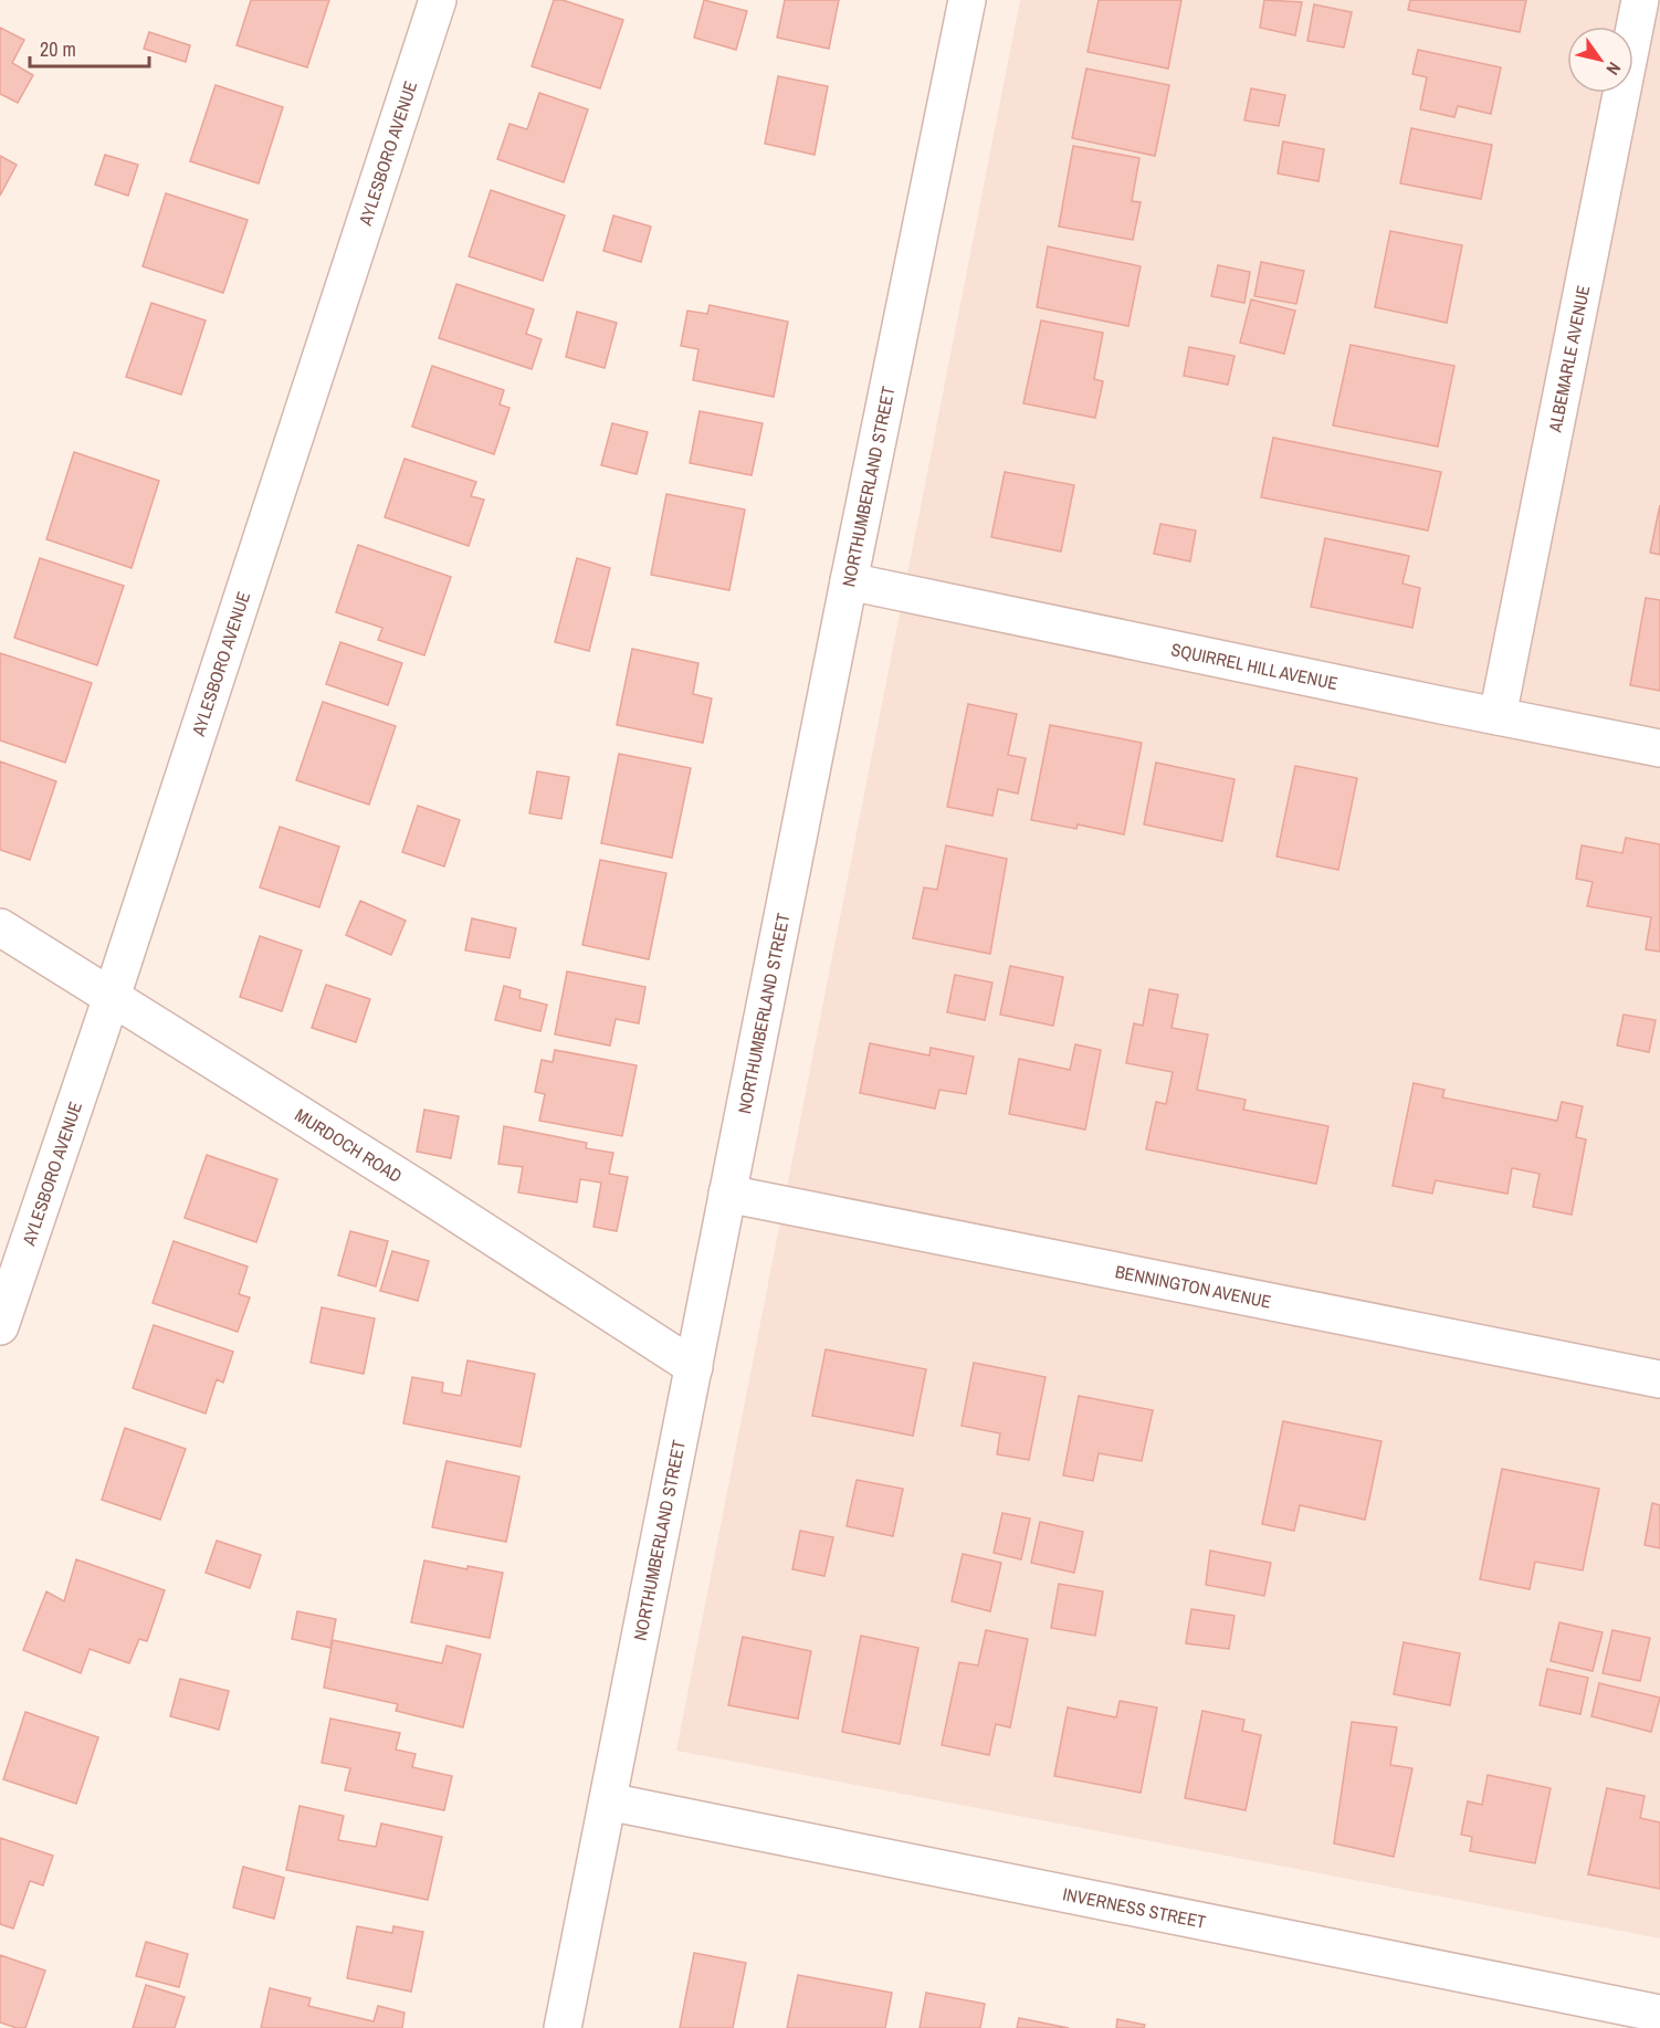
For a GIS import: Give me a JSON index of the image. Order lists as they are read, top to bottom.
{
  "streets": {
    "street": [
      "AYLESBORO AVENUE",
      "ALBEMARLE AVENUE",
      "NORTHUMBERLAND STREET",
      "SQUIRREL HILL AVENUE",
      "MURDOCH ROAD",
      "BENNINGTON AVENUE",
      "INVERNESS STREET"
    ]
  },
  "crossings": [
    ["AYLESBORO AVENUE", "MURDOCH ROAD"],
    ["ALBEMARLE AVENUE", "SQUIRREL HILL AVENUE"],
    ["NORTHUMBERLAND STREET", "SQUIRREL HILL AVENUE"],
    ["NORTHUMBERLAND STREET", "MURDOCH ROAD"],
    ["NORTHUMBERLAND STREET", "BENNINGTON AVENUE"],
    ["NORTHUMBERLAND STREET", "INVERNESS STREET"]
  ],
  "scale_bar": "20 m",
  "north": "bottom right"
}
